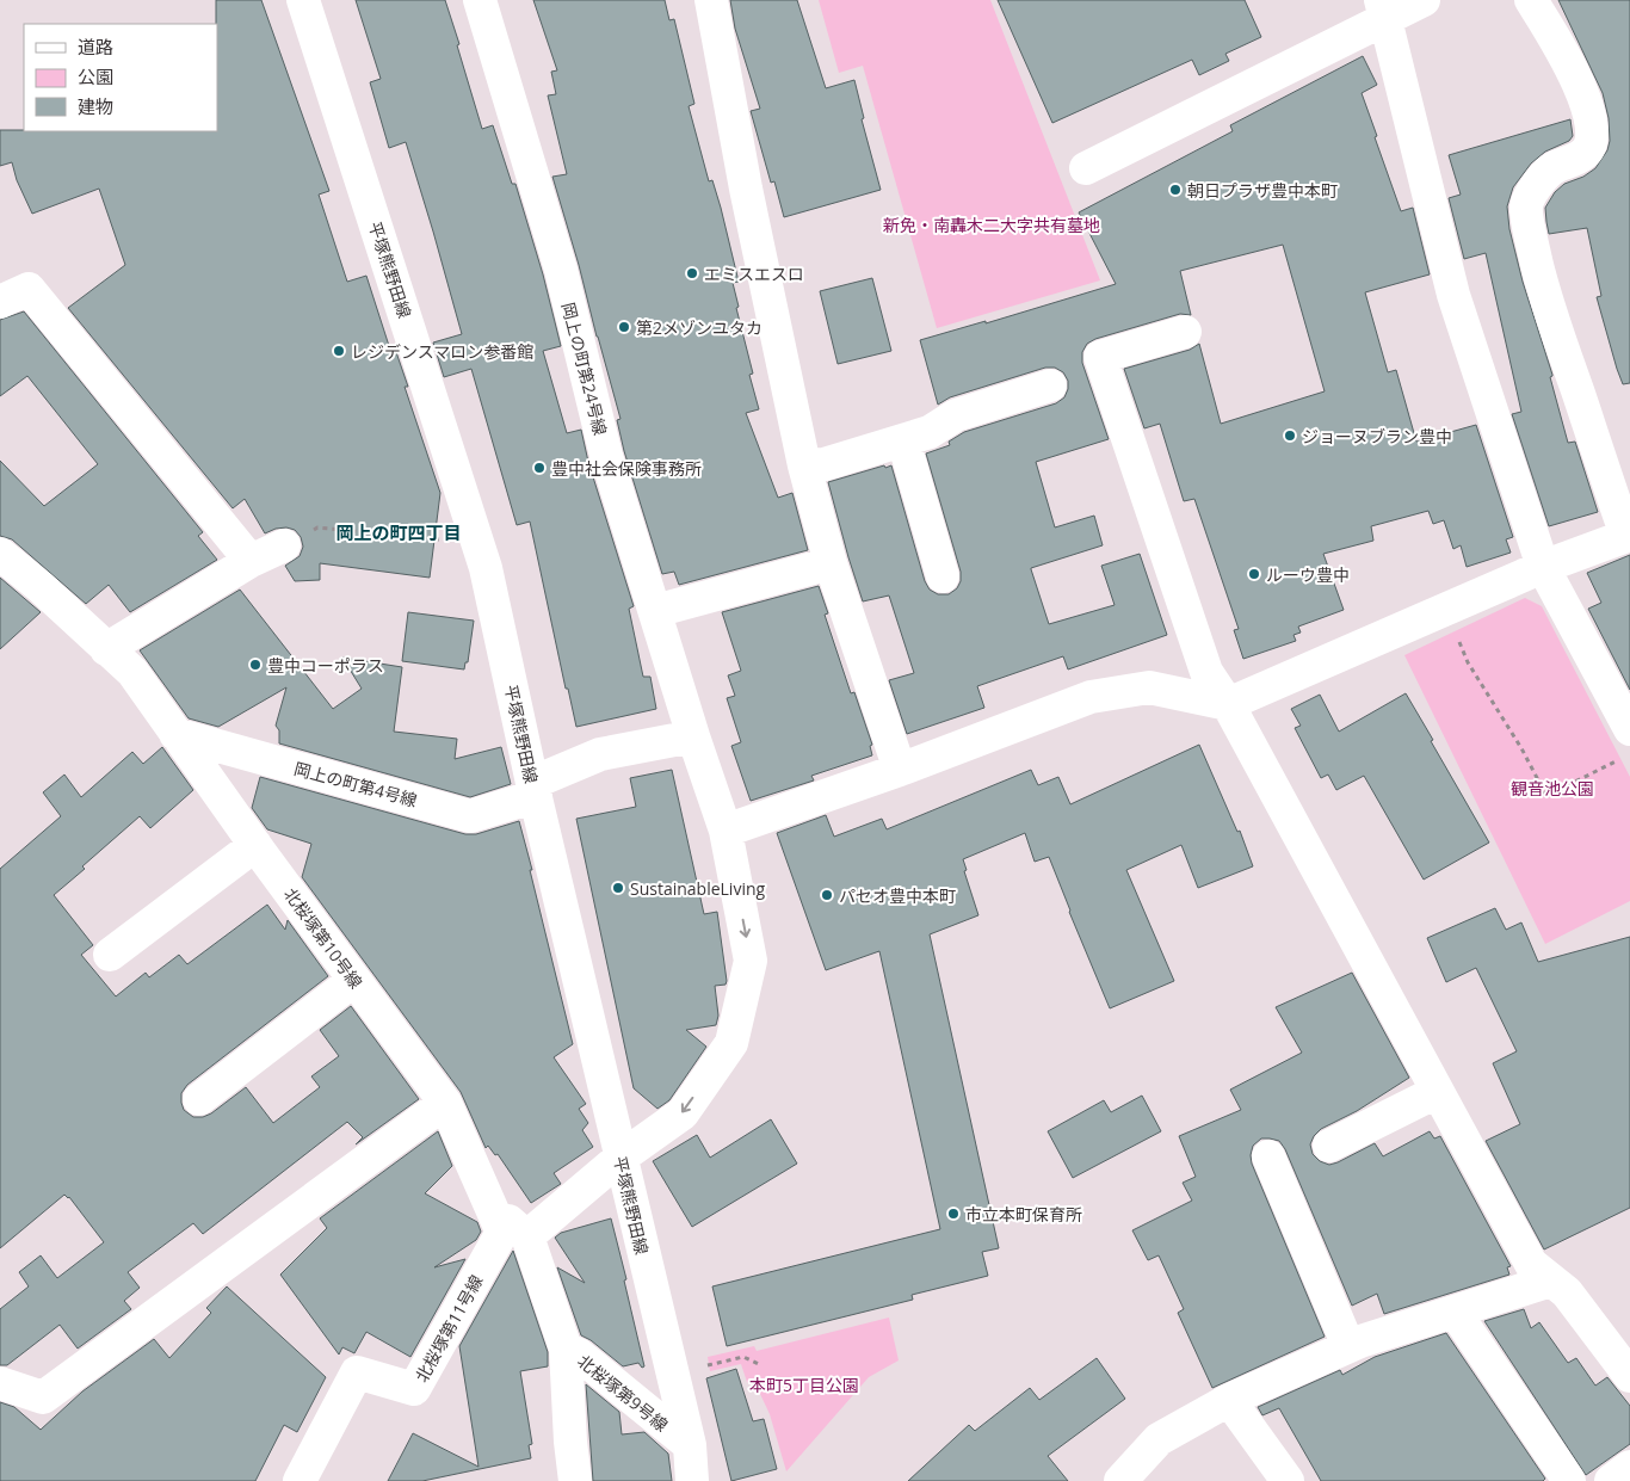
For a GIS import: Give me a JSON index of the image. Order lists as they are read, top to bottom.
{
  "streets": {
    "street": [
      "平塚熊野田線",
      "岡上の町第24号線",
      "岡上の町第4号線",
      "北桜塚第10号線",
      "北桜塚第11号線",
      "北桜塚第9号線"
    ]
  },
  "crossings": [
    ["平塚熊野田線", "岡上の町第24号線"],
    ["平塚熊野田線", "岡上の町第4号線"],
    ["平塚熊野田線", "北桜塚第9号線"],
    ["岡上の町第24号線", "岡上の町第4号線"],
    ["岡上の町第4号線", "北桜塚第10号線"],
    ["北桜塚第10号線", "北桜塚第11号線"],
    ["北桜塚第10号線", "北桜塚第9号線"],
    ["北桜塚第11号線", "北桜塚第9号線"]
  ],
  "districts": ["岡上の町四丁目"],
  "parks": ["新免・南轟木二大字共有墓地", "観音池公園", "本町5丁目公園"],
  "places": [
    "朝日プラザ豊中本町",
    "エミスエスロ",
    "第2メゾンユタカ",
    "レジデンスマロン参番館",
    "ジョーヌブラン豊中",
    "豊中社会保険事務所",
    "ルーウ豊中",
    "豊中コーポラス",
    "SustainableLiving",
    "パセオ豊中本町",
    "市立本町保育所"
  ],
  "legend": ["道路", "公園", "建物"]
}
